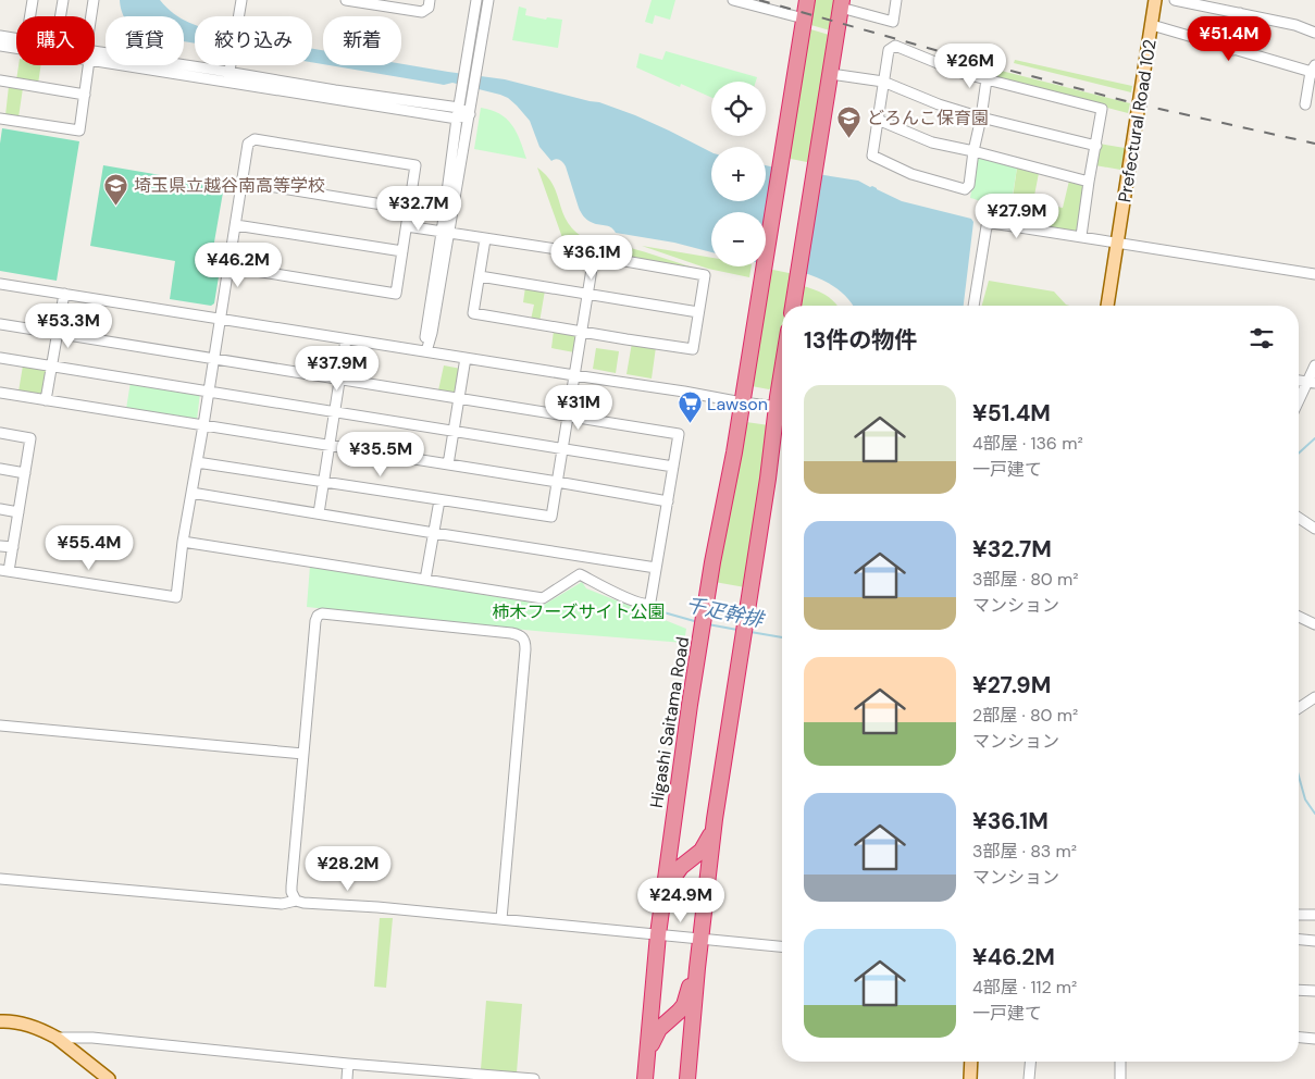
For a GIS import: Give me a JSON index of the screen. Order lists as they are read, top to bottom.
{
  "streets": {
    "highway": ["Higashi Saitama Road"],
    "main road": ["Prefectural Road 102"]
  },
  "water": ["千疋幹排"],
  "parks": ["柿木フーズサイト公園"],
  "places": {
    "school or university": ["どろんこ保育園", "埼玉県立越谷南高等学校"],
    "supermarket": ["Lawson"]
  },
  "page": {
    "price": [
      "¥51.4M",
      "¥26M",
      "¥32.7M",
      "¥27.9M",
      "¥36.1M",
      "¥46.2M",
      "¥53.3M",
      "¥37.9M",
      "¥31M",
      "¥35.5M",
      "¥55.4M",
      "¥28.2M",
      "¥24.9M"
    ],
    "chip": [
      "購入",
      "賃貸",
      "絞り込み",
      "新着"
    ],
    "map_buttons": ["+", "−"],
    "heading": "13件の物件",
    "list": [
      {
        "name": "¥51.4M",
        "note": "4部屋 · 136 m² · 一戸建て"
      },
      {
        "name": "¥32.7M",
        "note": "3部屋 · 80 m² · マンション"
      },
      {
        "name": "¥27.9M",
        "note": "2部屋 · 80 m² · マンション"
      },
      {
        "name": "¥36.1M",
        "note": "3部屋 · 83 m² · マンション"
      },
      {
        "name": "¥46.2M",
        "note": "4部屋 · 112 m² · 一戸建て"
      }
    ]
  }
}
